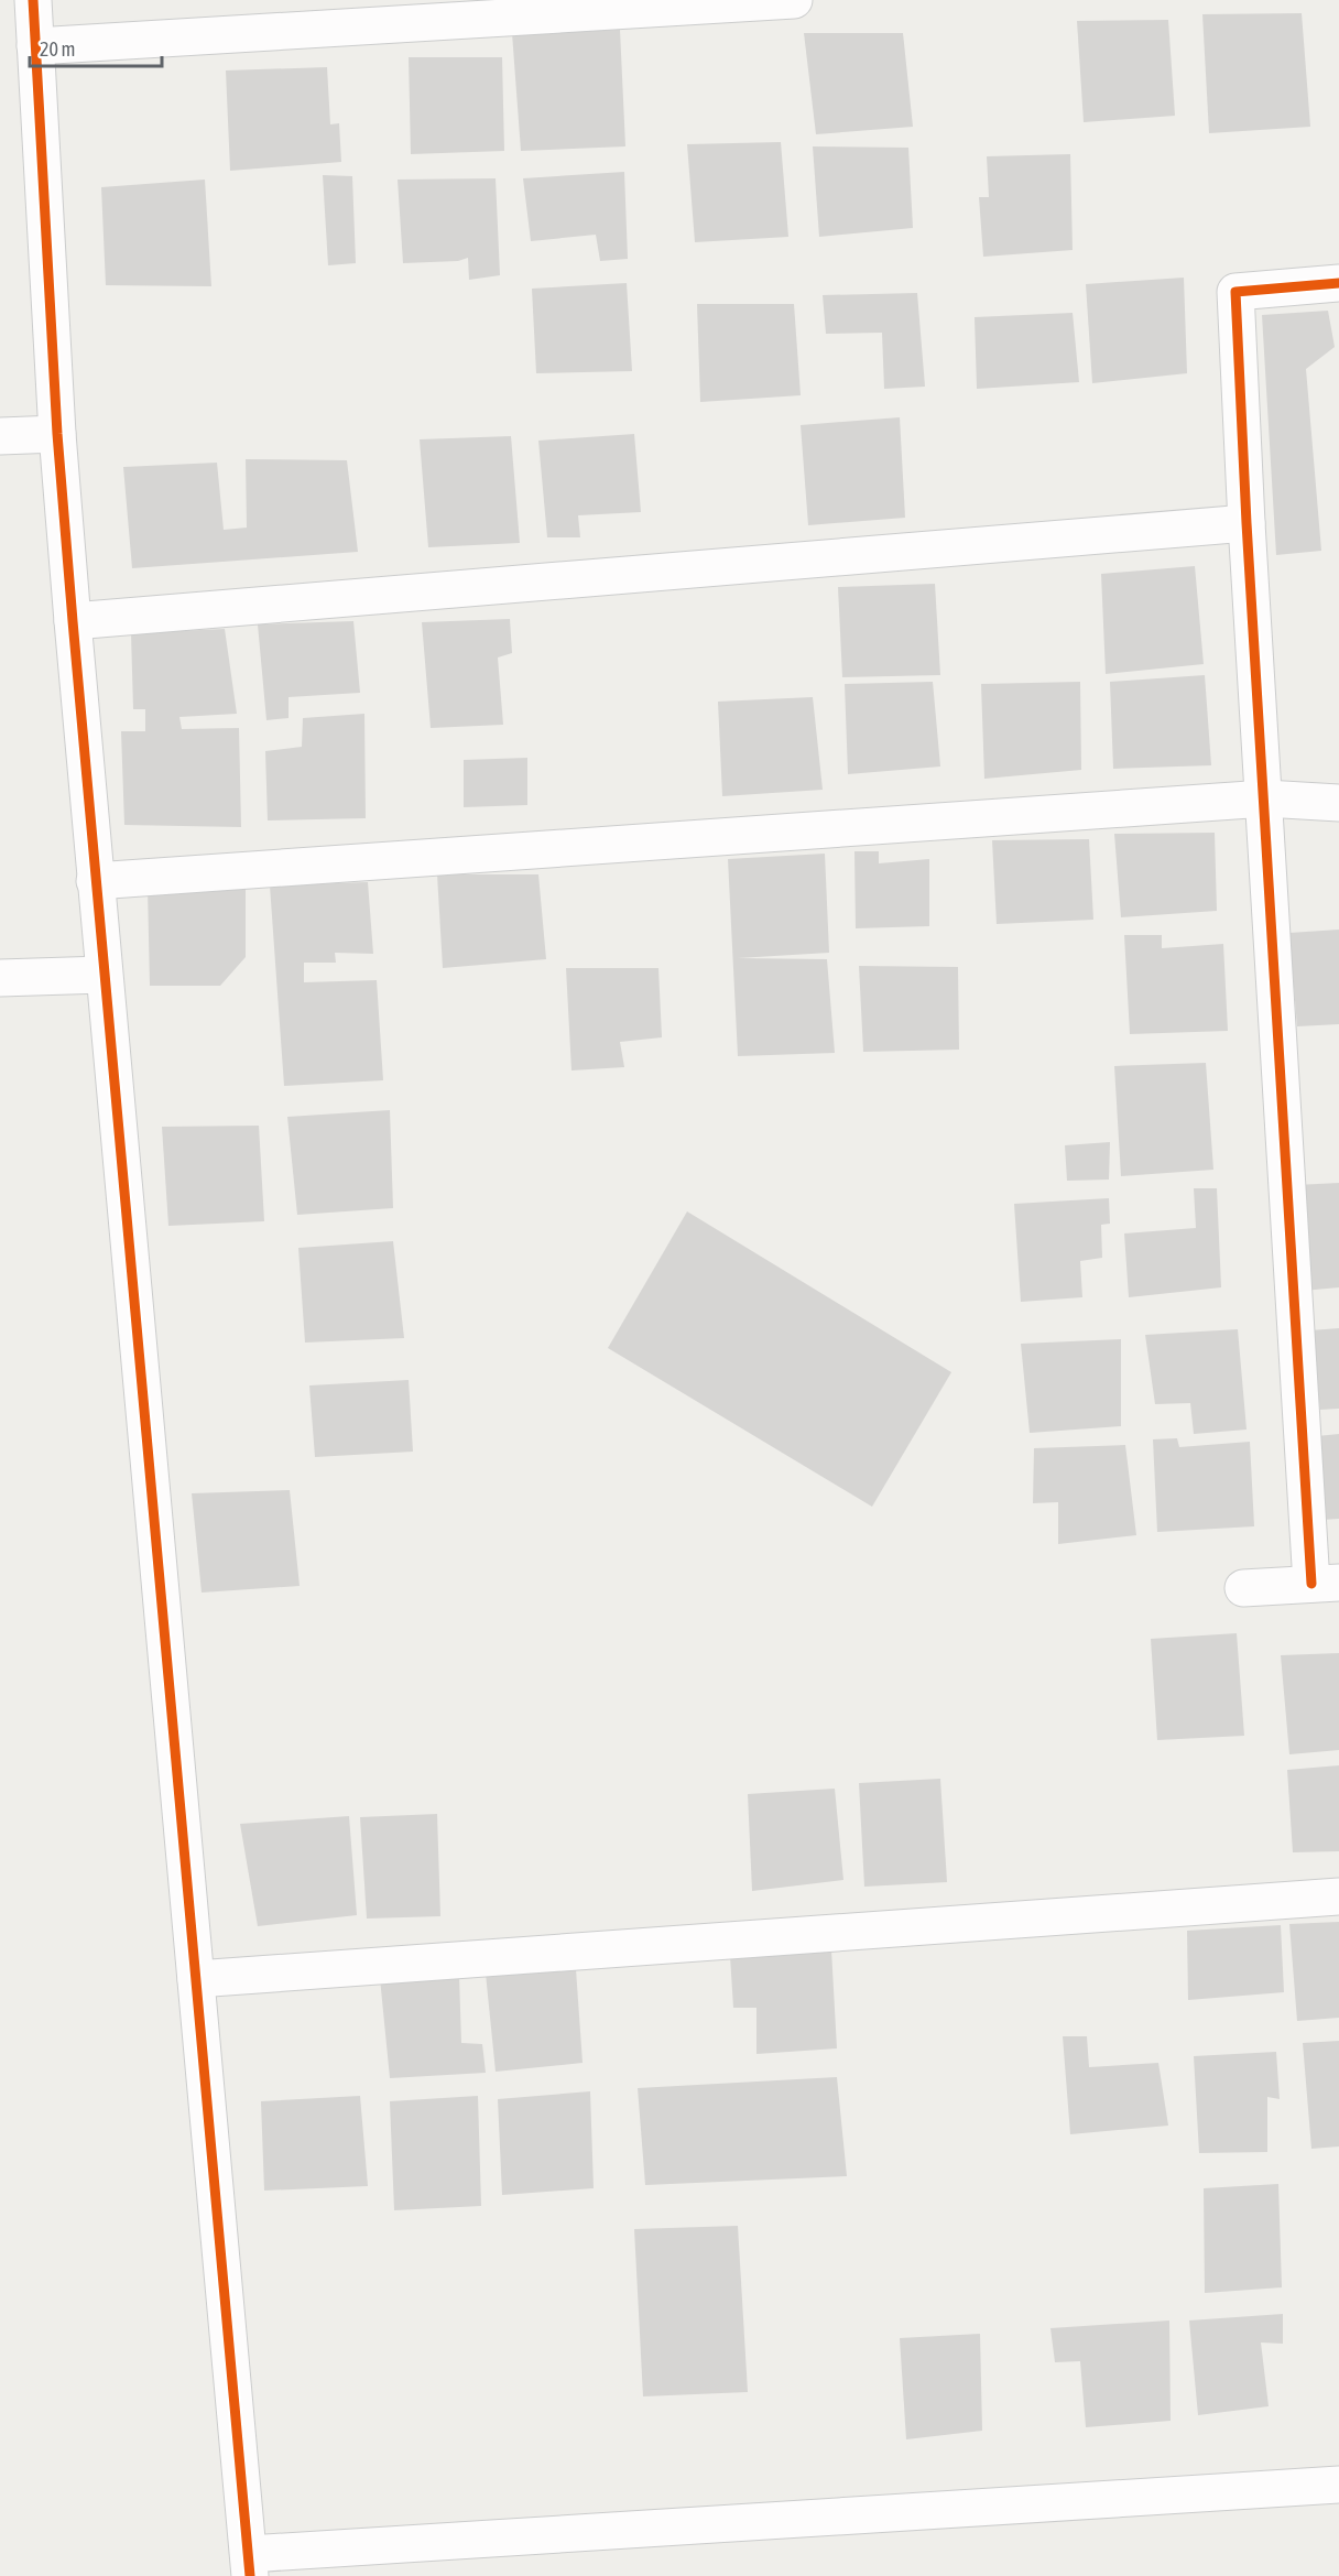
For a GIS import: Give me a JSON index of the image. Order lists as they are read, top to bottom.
{
  "scale_bar": "20 m"
}
